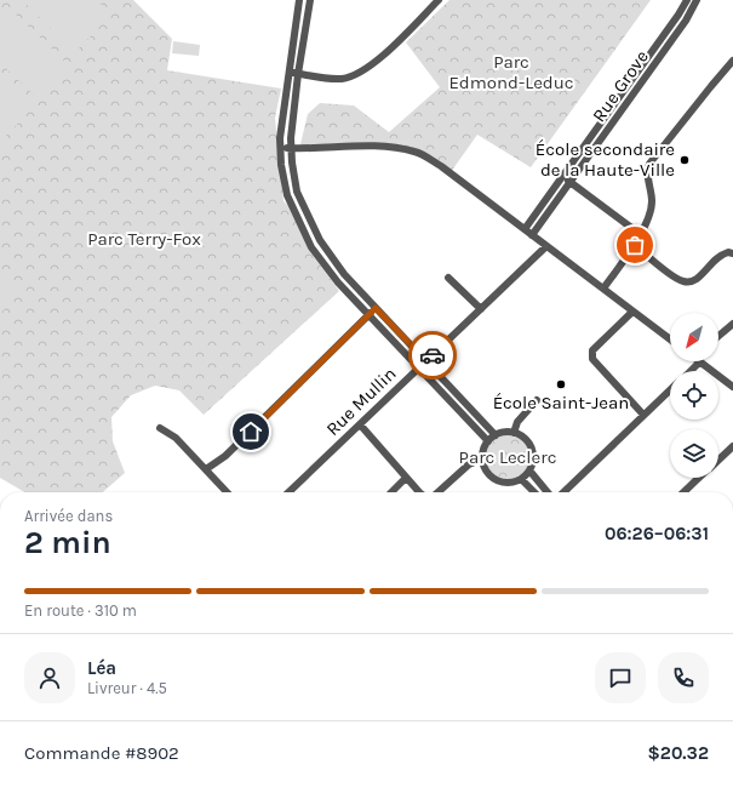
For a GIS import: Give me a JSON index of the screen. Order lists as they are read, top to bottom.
{
  "streets": {
    "street": ["Rue Grove", "Rue Mullin"]
  },
  "parks": ["Parc Edmond-Leduc", "Parc Terry-Fox", "Parc Leclerc"],
  "places": ["École secondaire de la Haute-Ville", "École Saint-Jean"],
  "north": "bottom left",
  "page": {
    "heading": ["2 min", "Arrivée dans", "06:26–06:31"],
    "panel": [
      "Léa",
      "Livreur · 4.5",
      "Commande #8902",
      "$20.32"
    ],
    "bar": "En route · 310 m"
  }
}
